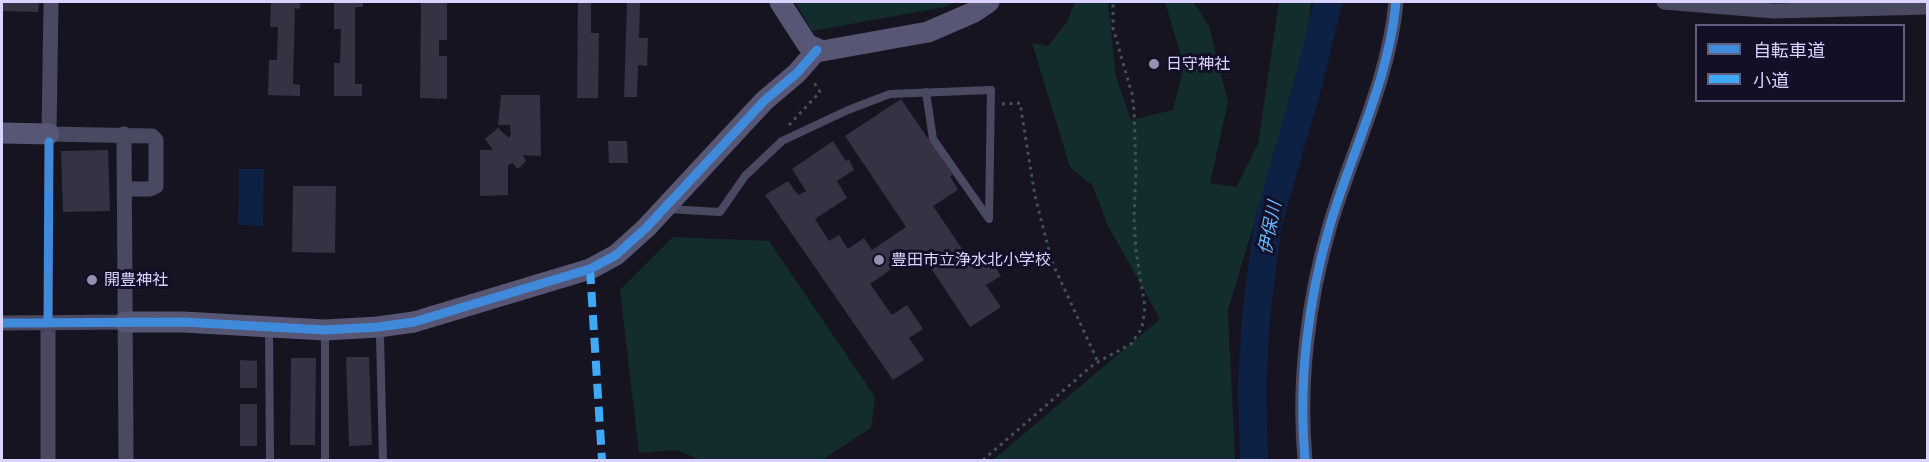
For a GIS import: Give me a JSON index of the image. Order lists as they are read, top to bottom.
{
  "water": ["伊保川"],
  "places": ["日守神社", "豊田市立浄水北小学校", "開豊神社"],
  "legend": ["自転車道", "小道"]
}
